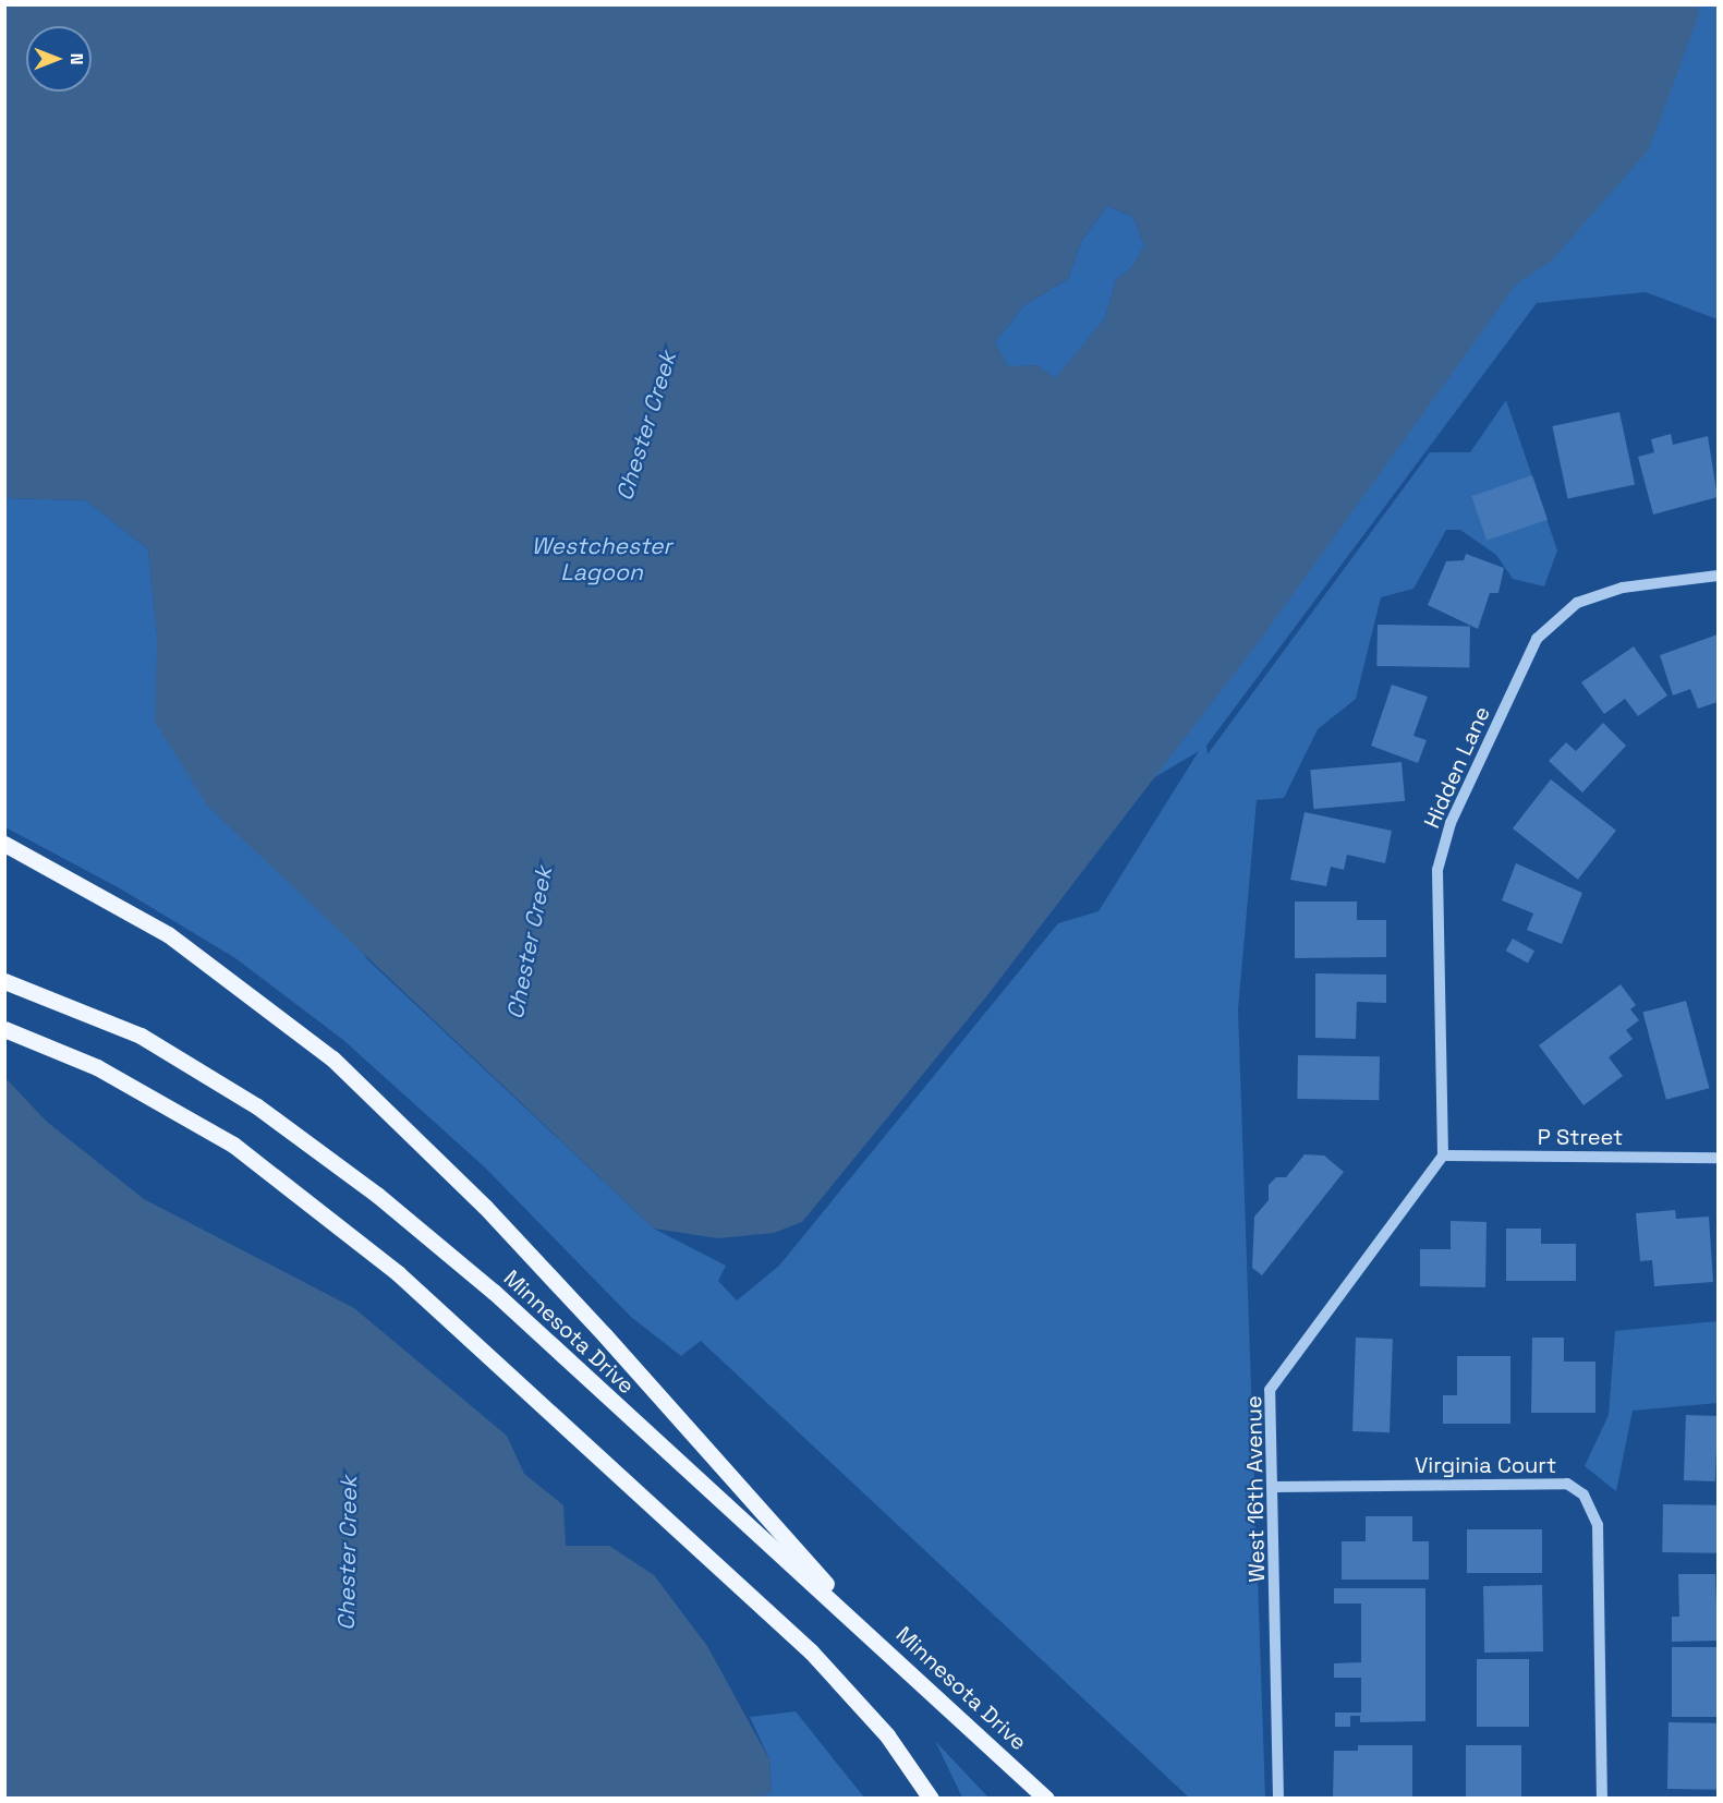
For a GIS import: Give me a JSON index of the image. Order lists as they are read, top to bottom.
{
  "streets": {
    "main road": ["Minnesota Drive"],
    "street": [
      "Hidden Lane",
      "P Street",
      "Virginia Court",
      "West 16th Avenue"
    ]
  },
  "crossings": [
    ["Hidden Lane", "P Street"],
    ["Hidden Lane", "West 16th Avenue"],
    ["P Street", "West 16th Avenue"],
    ["Virginia Court", "West 16th Avenue"]
  ],
  "water": ["Chester Creek", "Westchester Lagoon"],
  "north": "right"
}
